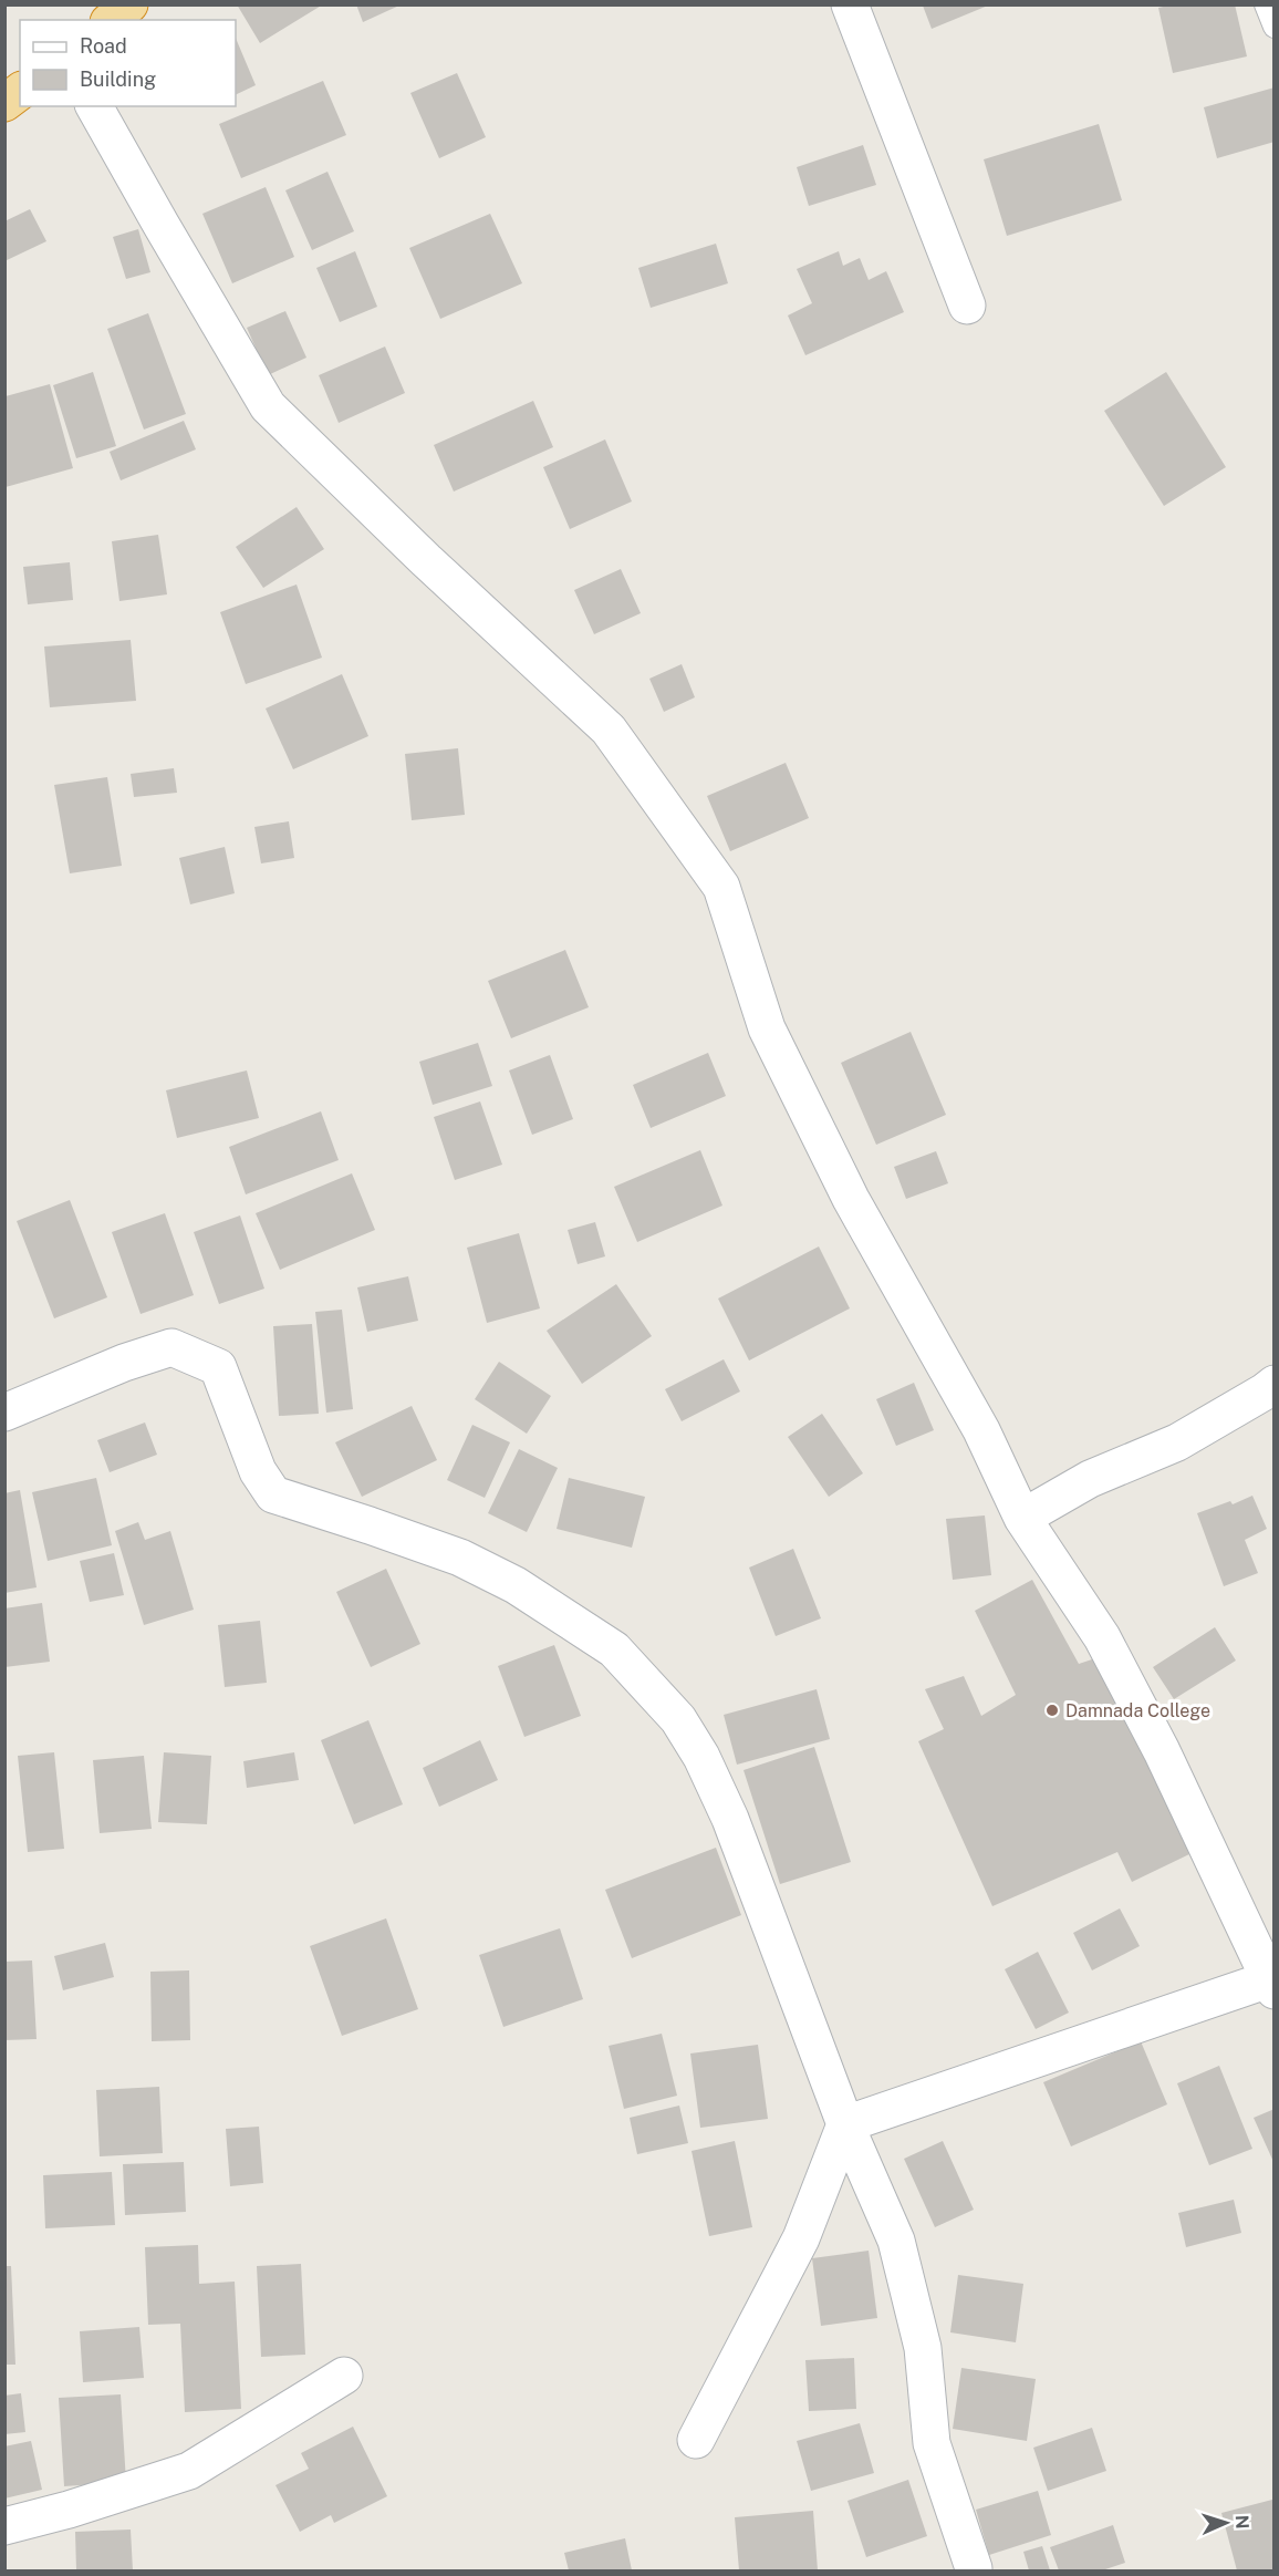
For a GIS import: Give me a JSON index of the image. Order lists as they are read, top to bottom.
{
  "places": ["Damnada College"],
  "legend": ["Road", "Building"],
  "north": "right"
}
